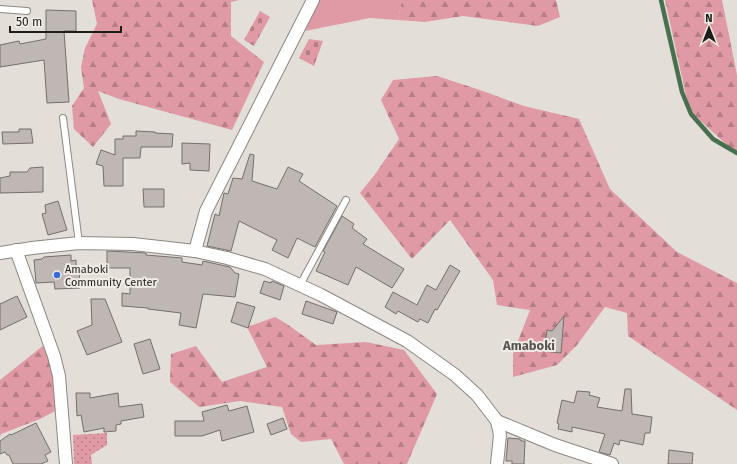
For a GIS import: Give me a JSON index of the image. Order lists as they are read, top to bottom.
{
  "districts": ["Amaboki"],
  "places": ["Amaboki Community Center"],
  "scale_bar": "50 m",
  "north": "top"
}
